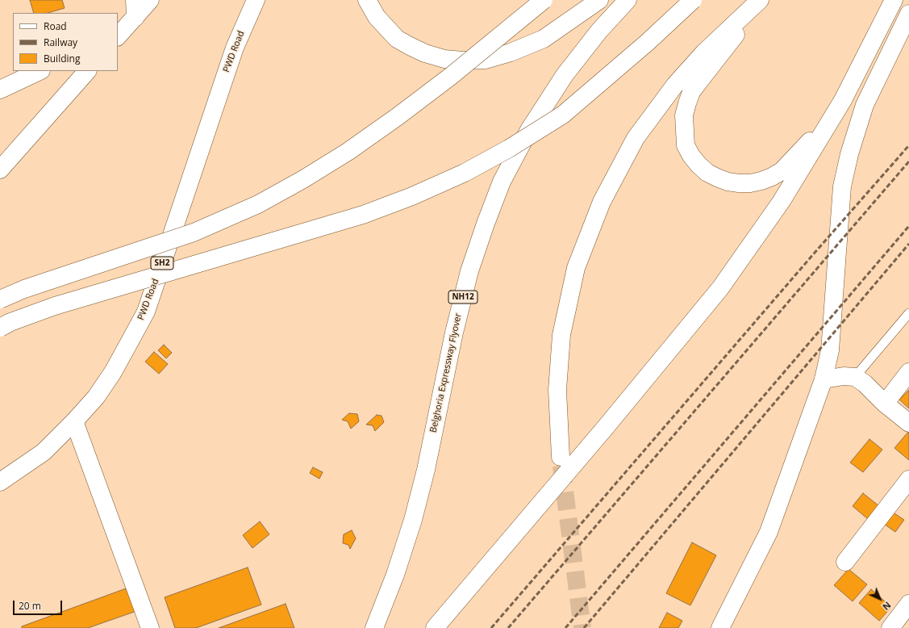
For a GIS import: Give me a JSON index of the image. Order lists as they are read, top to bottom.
{
  "streets": {
    "main road": [
      "PWD Road",
      "SH2",
      "NH12",
      "Belghoria Expressway Flyover"
    ]
  },
  "legend": ["Road", "Railway", "Building"],
  "scale_bar": "20 m",
  "north": "bottom right"
}
